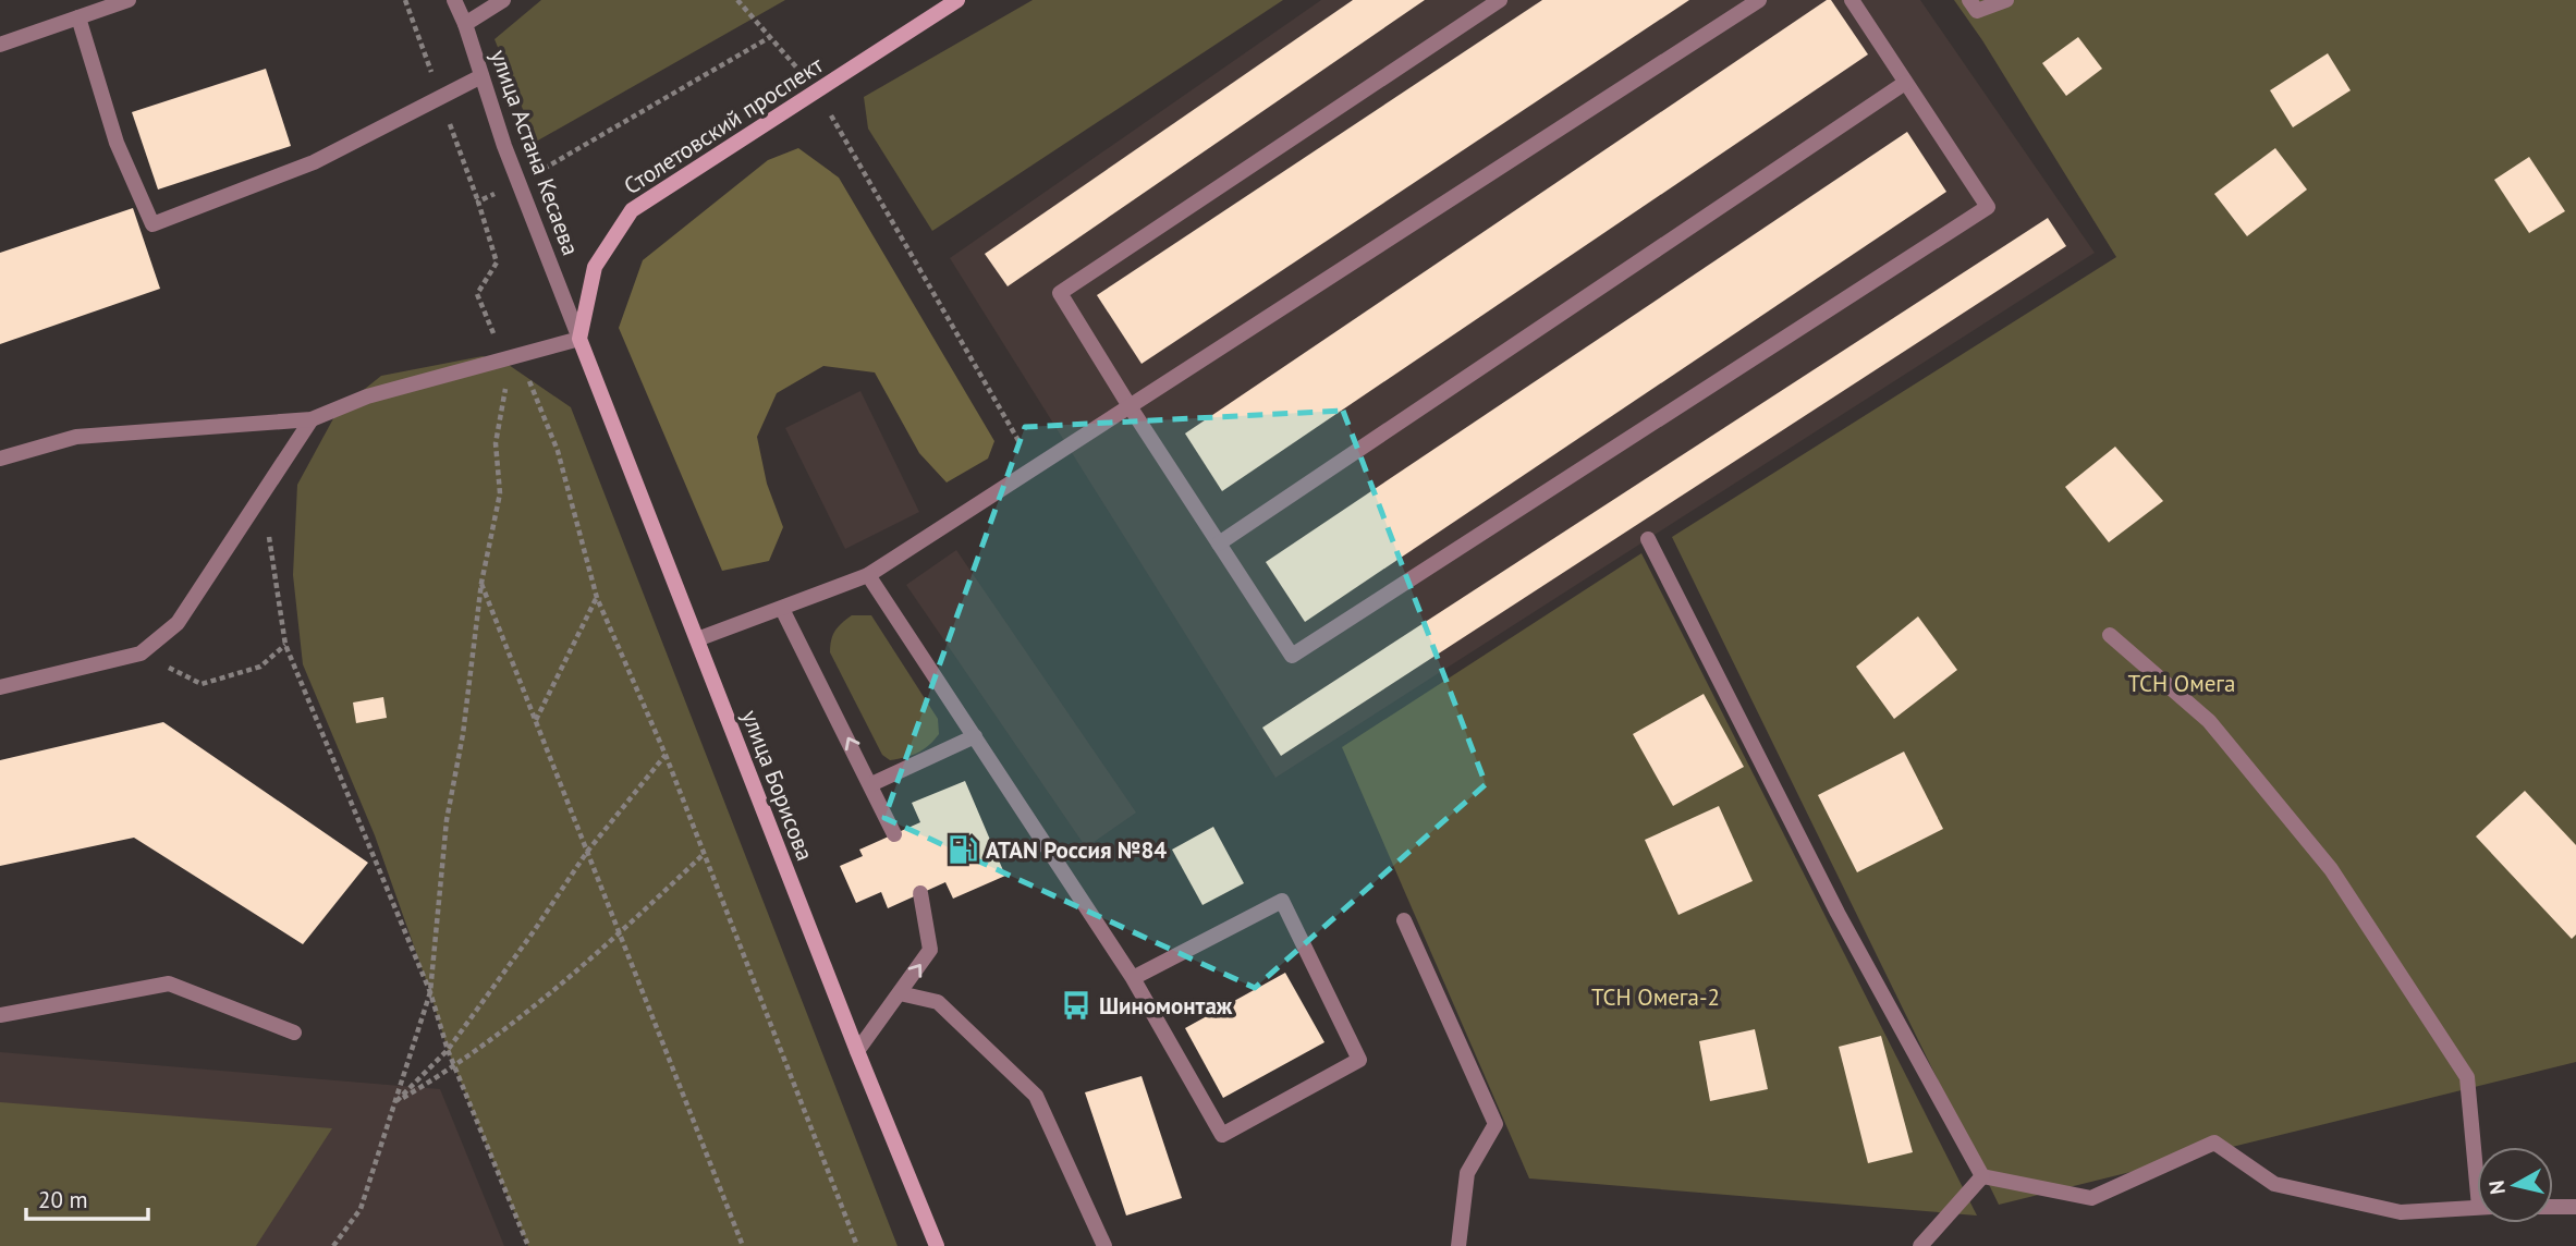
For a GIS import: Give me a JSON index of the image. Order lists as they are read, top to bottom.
{
  "streets": {
    "main road": ["Столетовский проспект", "улица Борисова"],
    "street": ["улица Астана Кесаева"]
  },
  "crossings": [
    ["Столетовский проспект", "улица Астана Кесаева"],
    ["Столетовский проспект", "улица Борисова"],
    ["улица Астана Кесаева", "улица Борисова"]
  ],
  "parks": ["ТСН Омега", "ТСН Омега-2"],
  "places": {
    "fuel station": ["ATAN Россия №84"],
    "bus stop": ["Шиномонтаж"]
  },
  "scale_bar": "20 m",
  "north": "left"
}
